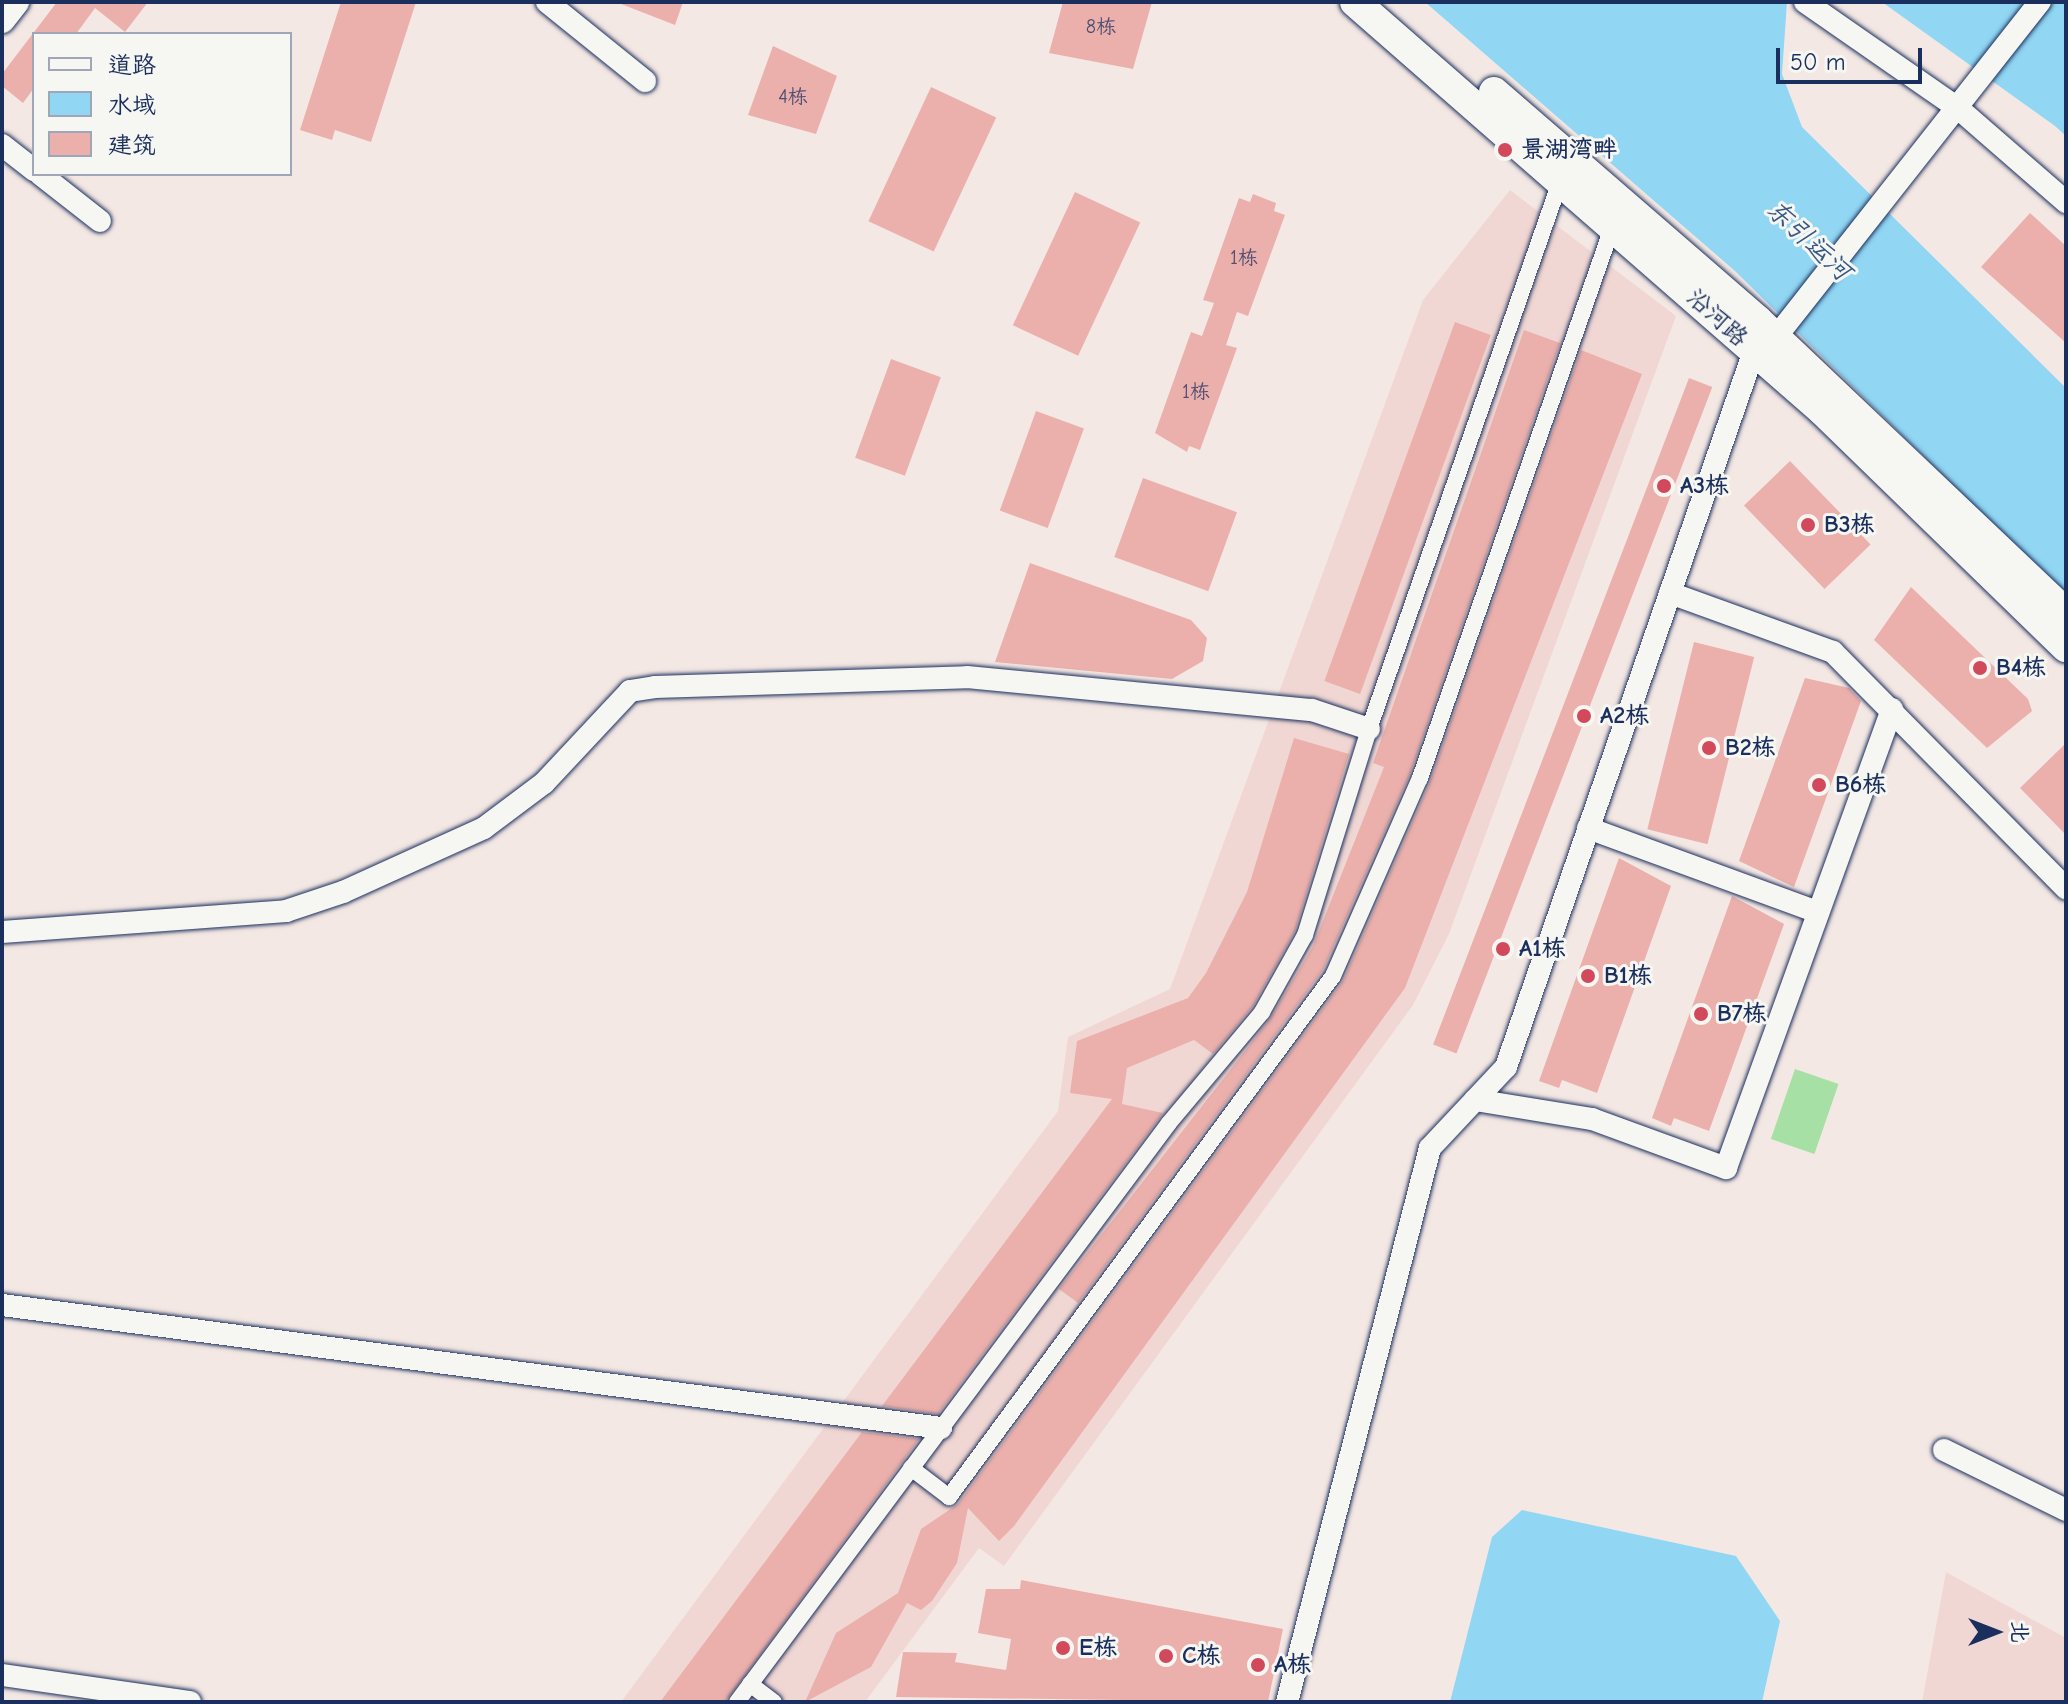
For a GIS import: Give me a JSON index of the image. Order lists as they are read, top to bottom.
{
  "streets": {
    "main road": ["沿河路"]
  },
  "water": ["东引运河"],
  "places": [
    "景湖湾畔",
    "A3栋",
    "B3栋",
    "B4栋",
    "A2栋",
    "B2栋",
    "B6栋",
    "A1栋",
    "B1栋",
    "B7栋",
    "E栋",
    "C栋",
    "A栋"
  ],
  "house_numbers": [
    "8栋",
    "4栋",
    "1栋",
    "1栋"
  ],
  "legend": ["道路", "水域", "建筑"],
  "scale_bar": "50 m",
  "north": "right"
}
